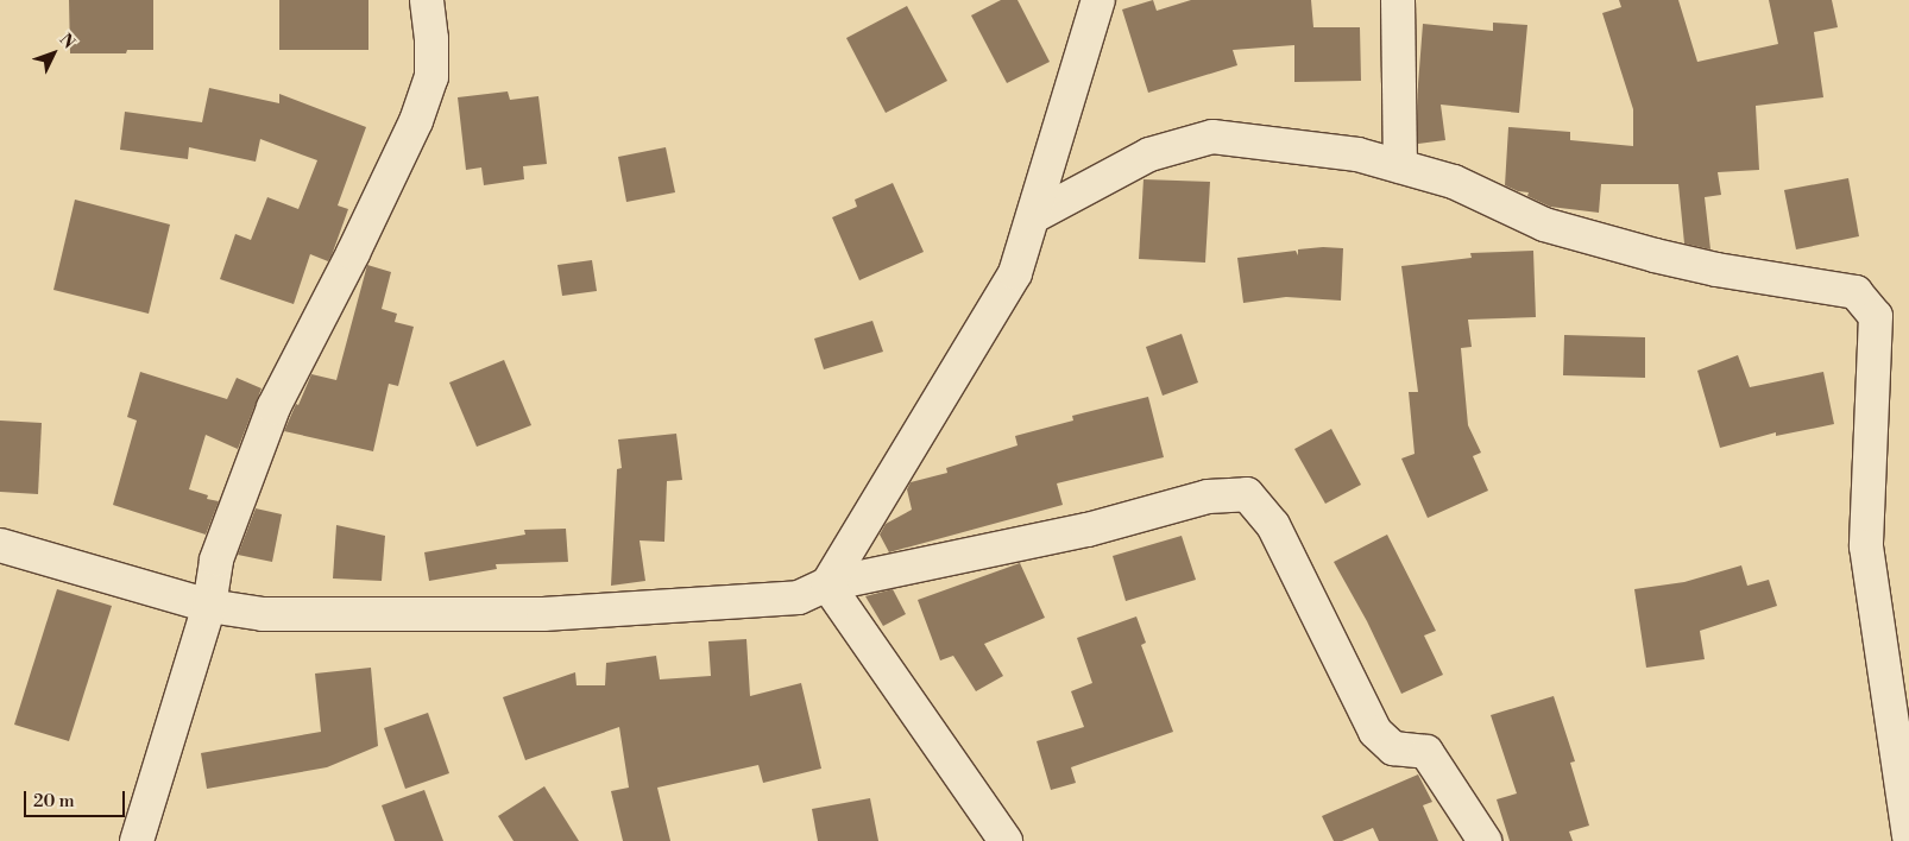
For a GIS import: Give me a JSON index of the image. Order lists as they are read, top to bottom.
{
  "scale_bar": "20 m",
  "north": "top right"
}
